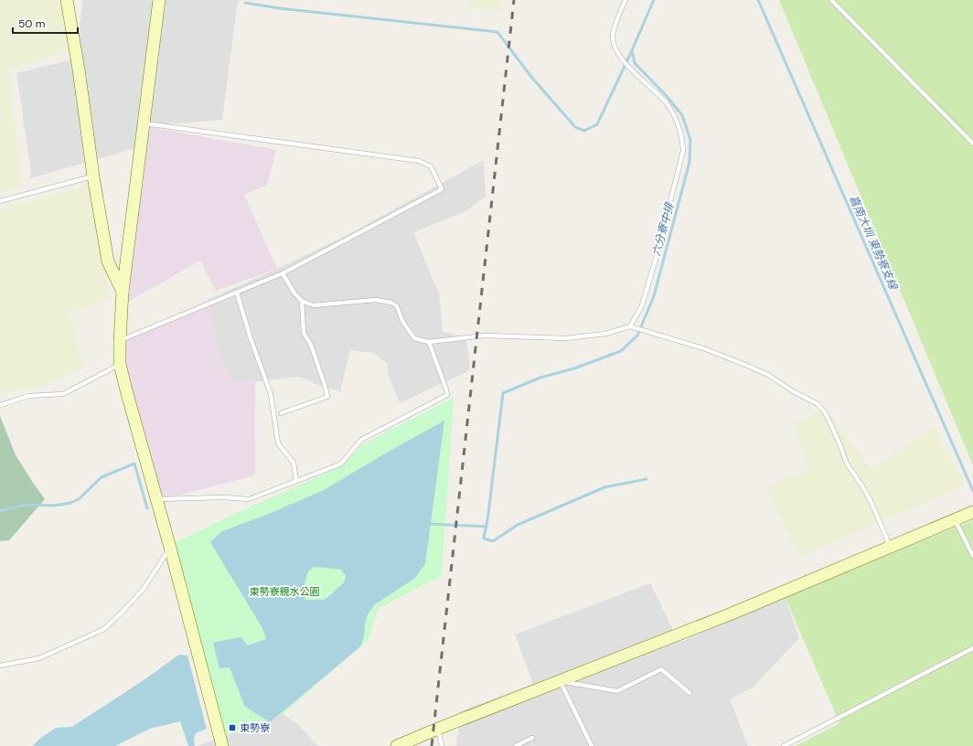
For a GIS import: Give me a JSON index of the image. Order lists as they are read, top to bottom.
{
  "water": ["六分寮中排", "嘉南大圳 東勢寮支線"],
  "parks": ["東勢寮親水公園"],
  "places": {
    "transit": ["東勢寮"]
  },
  "scale_bar": "50 m"
}
